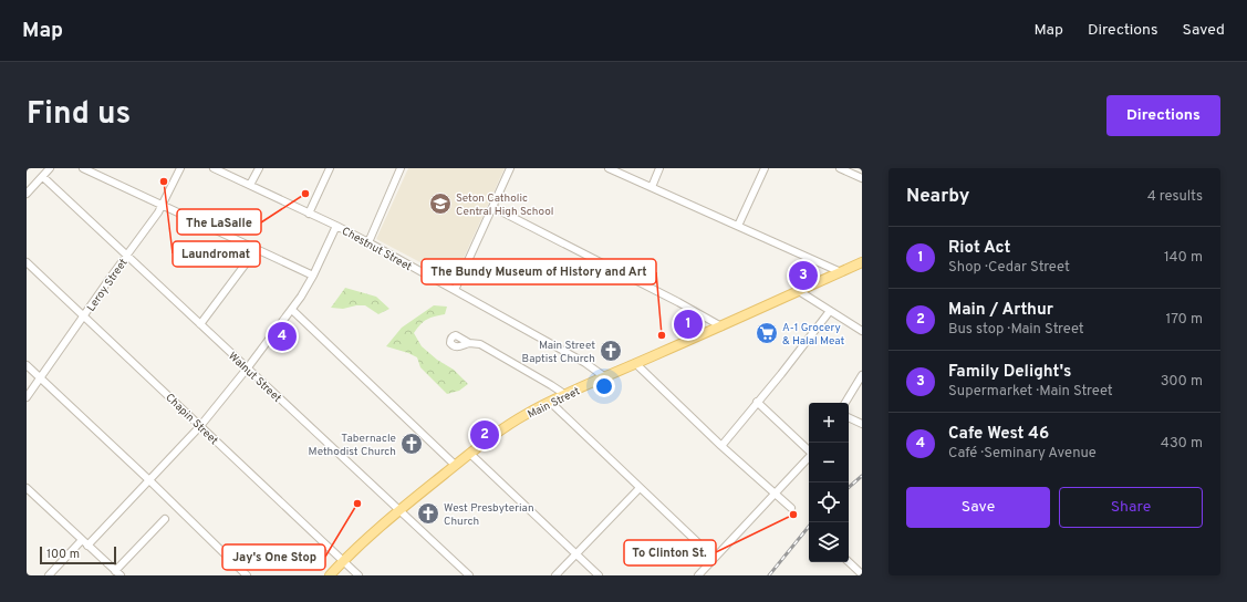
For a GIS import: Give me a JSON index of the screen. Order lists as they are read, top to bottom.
{
  "streets": {
    "main road": ["Main Street"],
    "street": [
      "Chestnut Street",
      "Leroy Street",
      "Walnut Street",
      "Chapin Street"
    ]
  },
  "crossings": [
    ["Chestnut Street", "Main Street"],
    ["Leroy Street", "Walnut Street"],
    ["Leroy Street", "Chapin Street"],
    ["Walnut Street", "Main Street"],
    ["Main Street", "Chapin Street"]
  ],
  "places": {
    "other": [
      "Laundromat",
      "The LaSalle",
      "The Bundy Museum of History and Art",
      "Jay's One Stop",
      "To Clinton St."
    ],
    "school or university": ["Seton Catholic Central High School"],
    "supermarket": ["A-1 Grocery & Halal Meat"],
    "church": ["Main Street Baptist Church", "Tabernacle Methodist Church", "West Presbyterian Church"]
  },
  "scale_bar": "100 m",
  "page": {
    "header": "Map",
    "nav": ["Map", "Directions", "Saved"],
    "title": "Find us",
    "buttons": [
      "Directions",
      ["Save", "Share"]
    ],
    "heading": ["Nearby", "4 results"],
    "list": [
      {
        "mark": "1",
        "name": "Riot Act",
        "note": "Shop · Cedar Street",
        "value": "140 m"
      },
      {
        "mark": "2",
        "name": "Main / Arthur",
        "note": "Bus stop · Main Street",
        "value": "170 m"
      },
      {
        "mark": "3",
        "name": "Family Delight's",
        "note": "Supermarket · Main Street",
        "value": "300 m"
      },
      {
        "mark": "4",
        "name": "Cafe West 46",
        "note": "Café · Seminary Avenue",
        "value": "430 m"
      }
    ],
    "pins": [
      "3",
      "1",
      "4",
      "2"
    ],
    "map_buttons": ["+", "−"],
    "scale": "100 m"
  }
}
